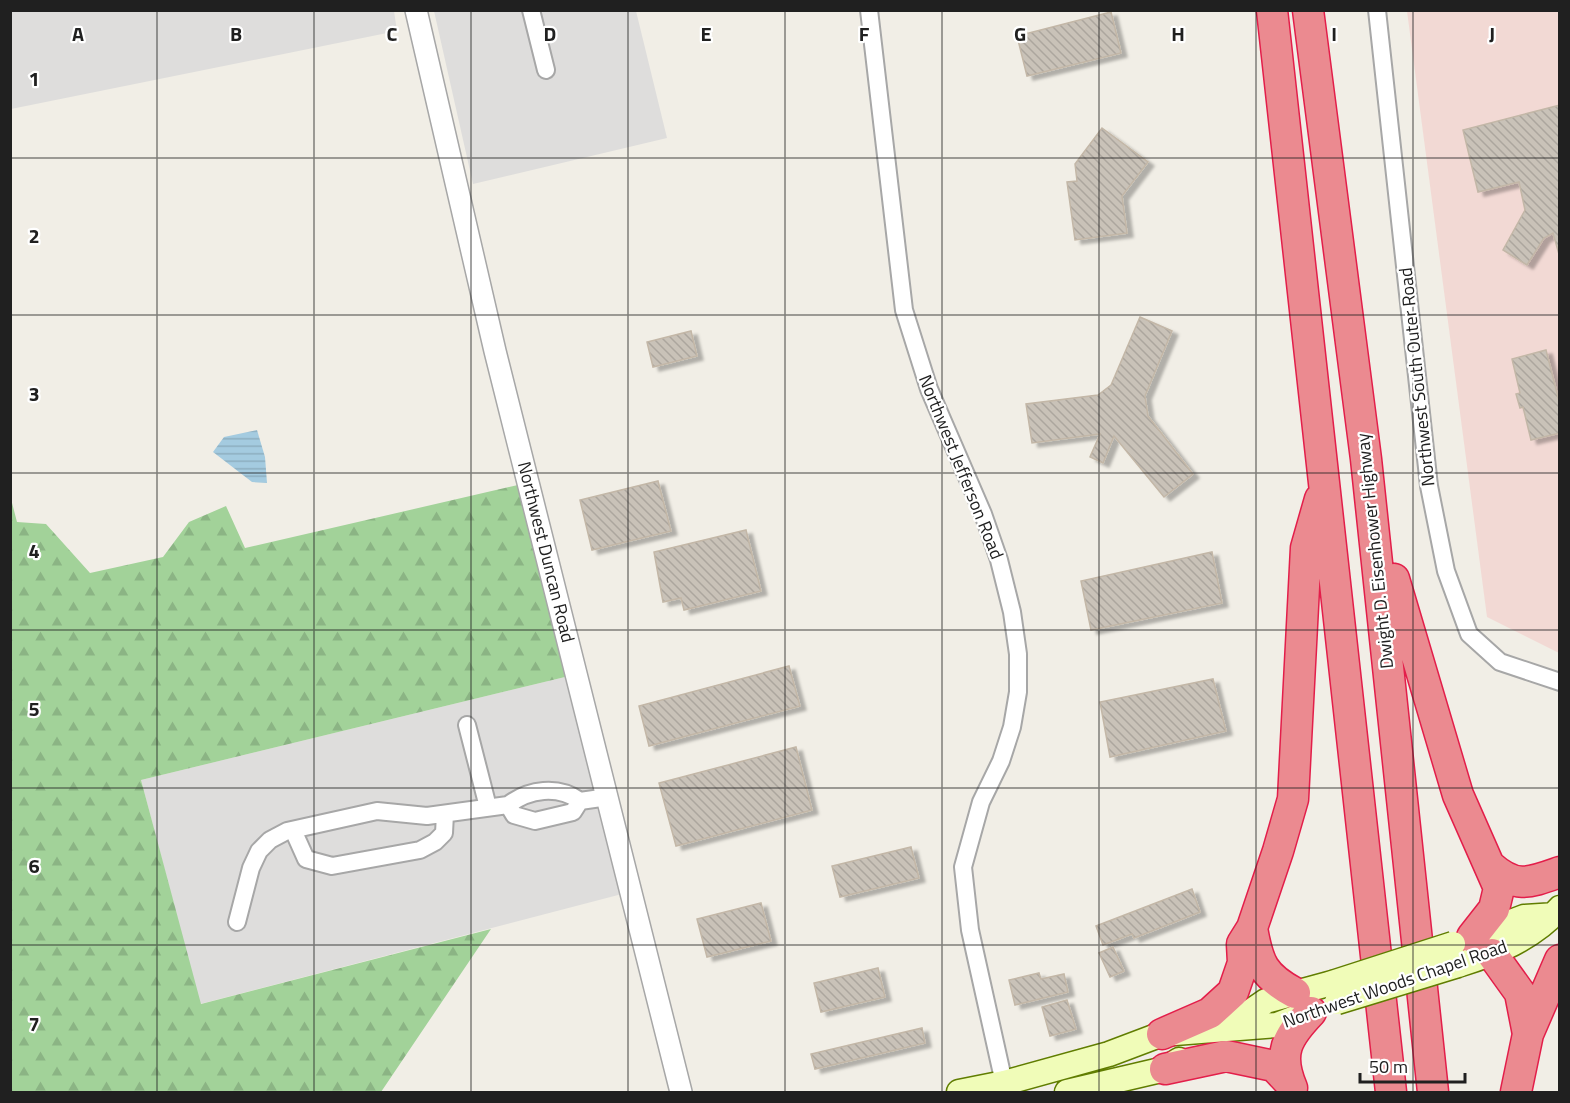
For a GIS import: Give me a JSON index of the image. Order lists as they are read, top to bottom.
{
  "streets": {
    "highway": ["Dwight D. Eisenhower Highway"],
    "main road": ["Northwest Woods Chapel Road"],
    "street": ["Northwest South Outer Road", "Northwest Jefferson Road", "Northwest Duncan Road"]
  },
  "crossings": [
    ["Northwest Jefferson Road", "Northwest Woods Chapel Road"]
  ],
  "scale_bar": "50 m",
  "grid": {
    "columns": [
      "A",
      "B",
      "C",
      "D",
      "E",
      "F",
      "G",
      "H",
      "I",
      "J"
    ],
    "rows": [
      "1",
      "2",
      "3",
      "4",
      "5",
      "6",
      "7"
    ]
  }
}
